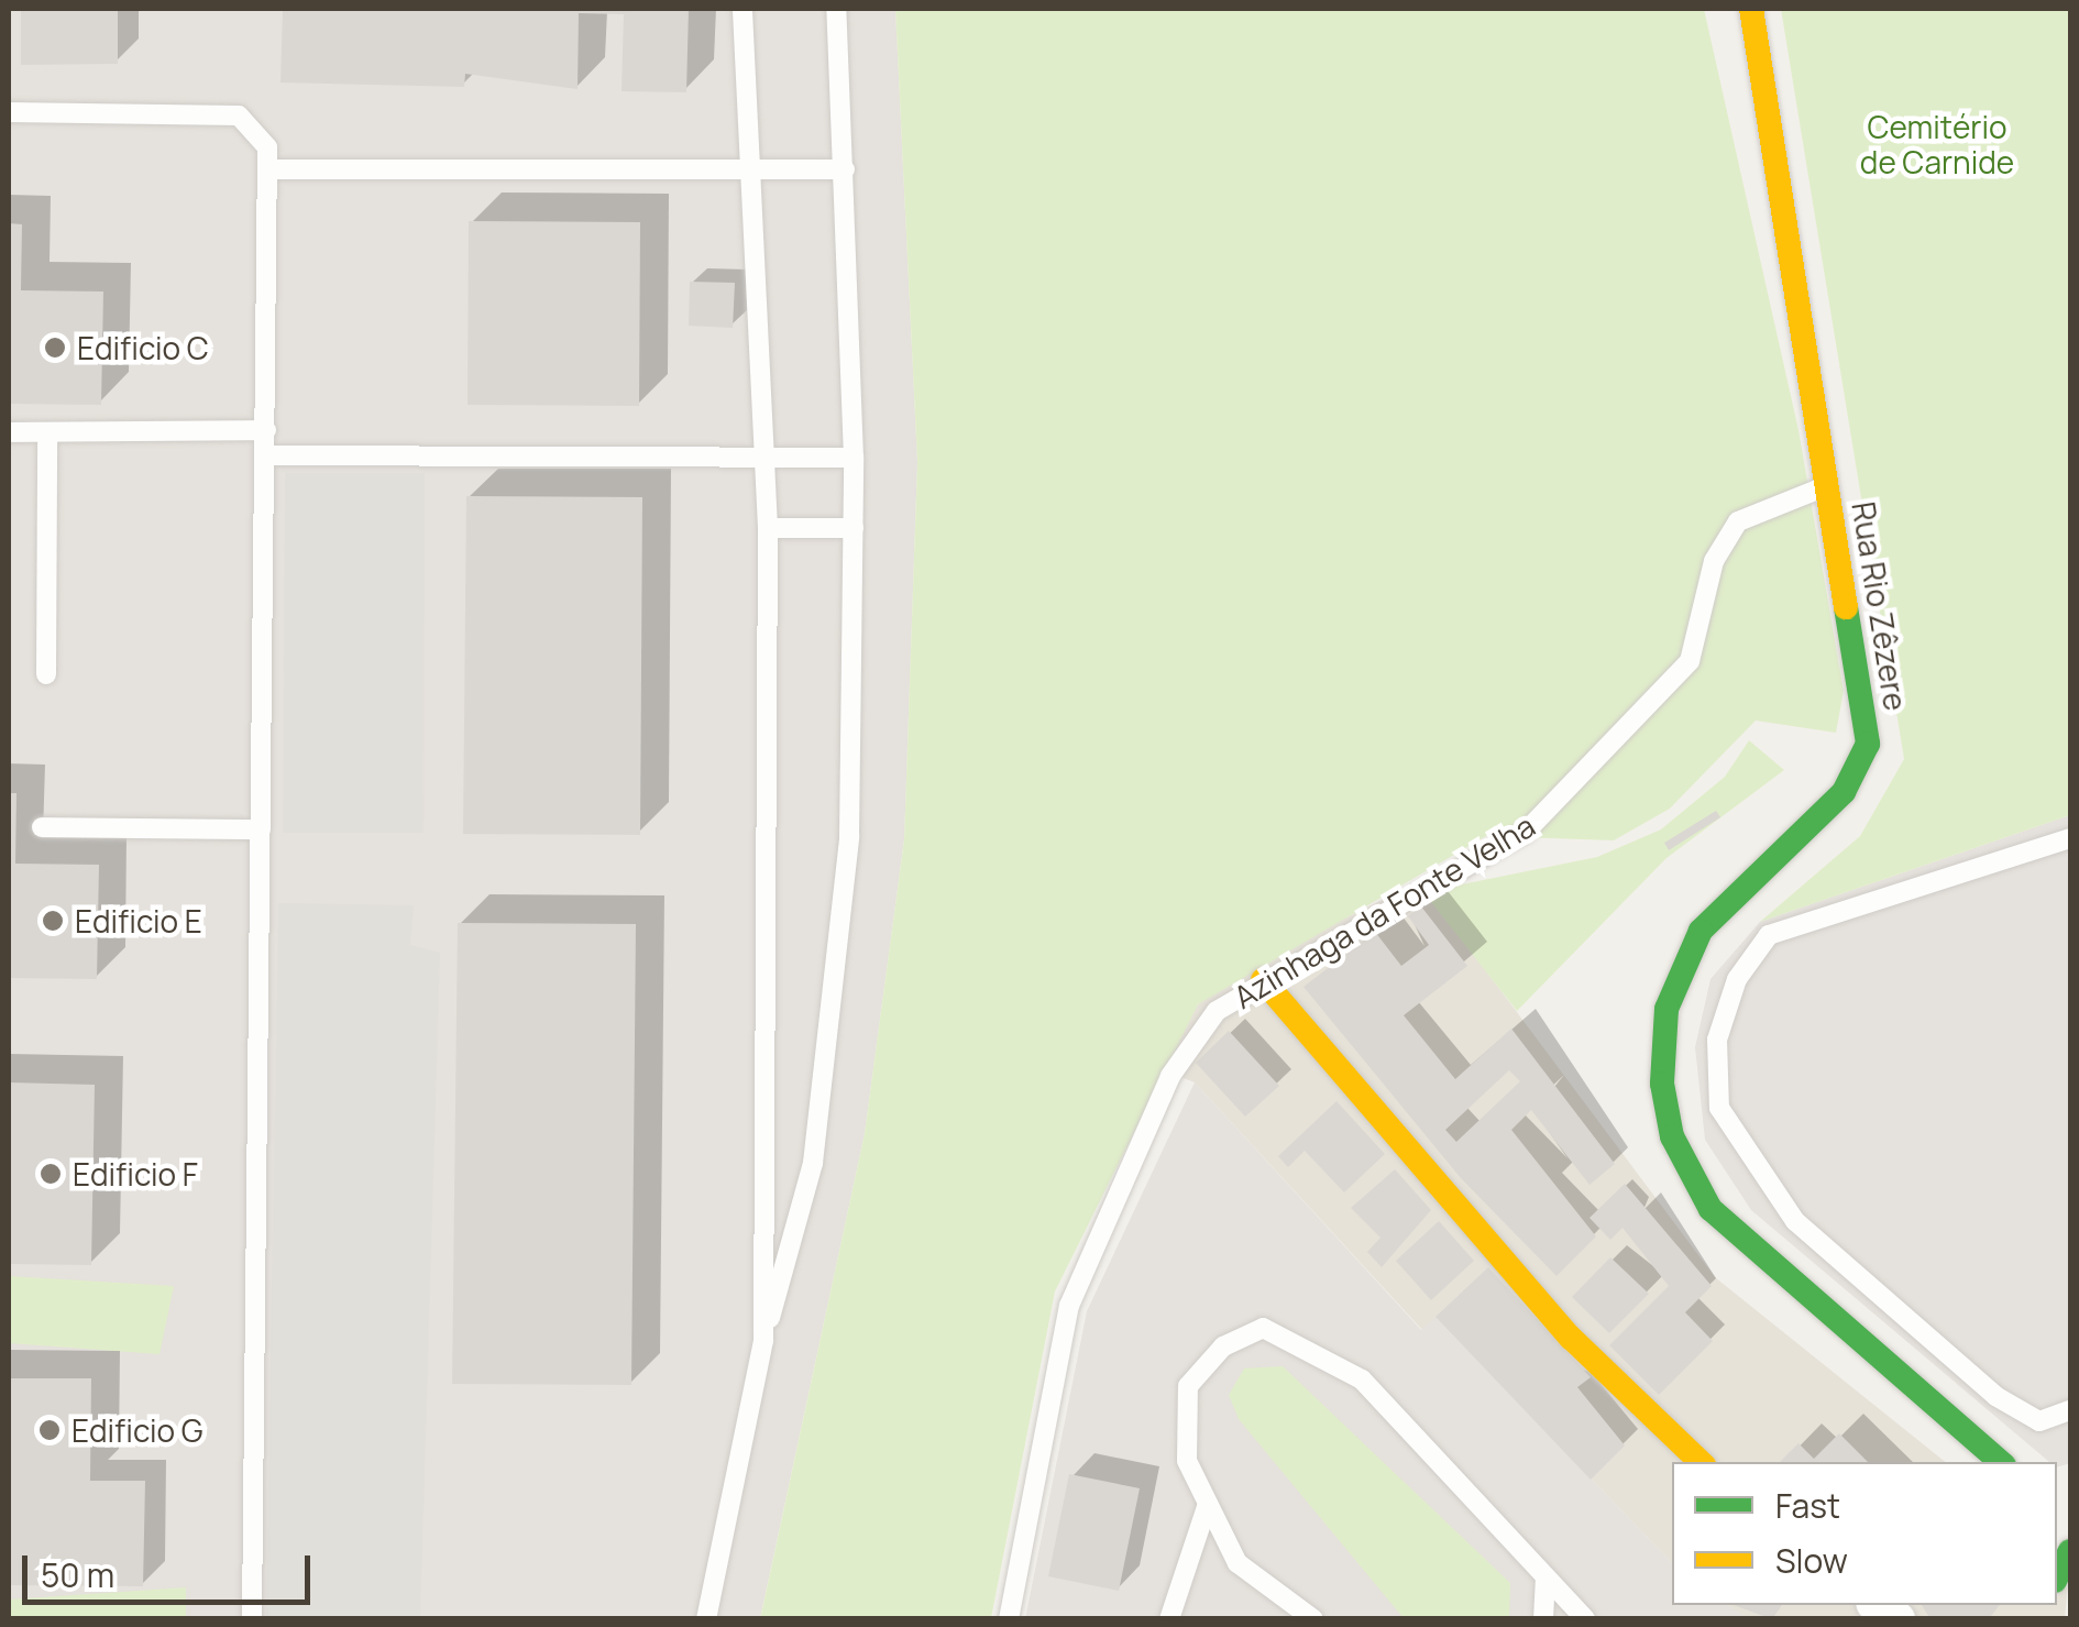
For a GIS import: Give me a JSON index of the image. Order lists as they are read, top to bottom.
{
  "streets": {
    "street": ["Rua Rio Zêzere"],
    "lane": ["Azinhaga da Fonte Velha"]
  },
  "crossings": [
    ["Rua Rio Zêzere", "Azinhaga da Fonte Velha"]
  ],
  "parks": ["Cemitério de Carnide"],
  "places": [
    "Edificio C",
    "Edificio E",
    "Edificio F",
    "Edificio G"
  ],
  "legend": ["Fast", "Slow"],
  "scale_bar": "50 m"
}
